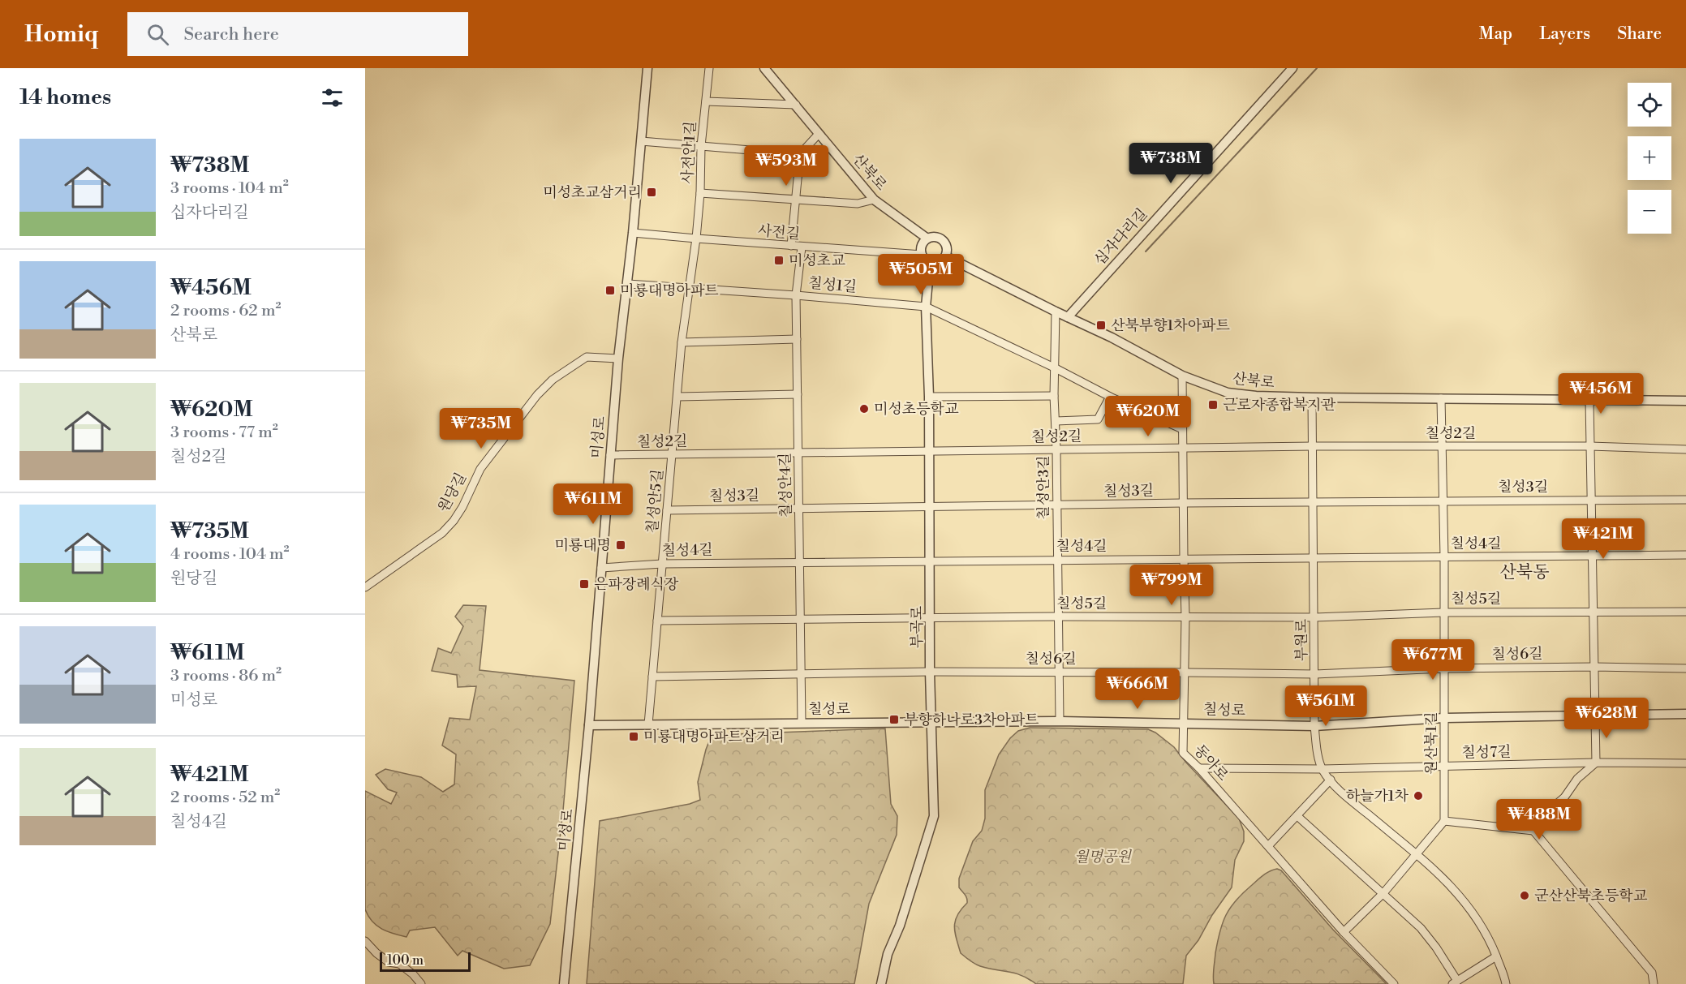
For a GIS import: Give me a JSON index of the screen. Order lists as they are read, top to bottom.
{
  "streets": {
    "street": [
      "사전안1길",
      "산북로",
      "사전길",
      "십자다리길",
      "칠성1길",
      "칠성2길",
      "미성로",
      "칠성안4길",
      "칠성3길",
      "칠성안3길",
      "원당길",
      "칠성안5길",
      "칠성4길",
      "칠성5길",
      "부곡로",
      "부원로",
      "칠성6길",
      "칠성로",
      "원산북1길",
      "칠성7길",
      "동아로"
    ]
  },
  "crossings": [
    ["사전안1길", "사전길"],
    ["사전안1길", "칠성1길"],
    ["사전안1길", "칠성안5길"],
    ["산북로", "사전길"],
    ["산북로", "십자다리길"],
    ["산북로", "칠성안3길"],
    ["산북로", "부곡로"],
    ["산북로", "부원로"],
    ["산북로", "원산북1길"],
    ["산북로", "동아로"],
    ["사전길", "미성로"],
    ["사전길", "칠성안4길"],
    ["사전길", "부곡로"],
    ["칠성1길", "미성로"],
    ["칠성1길", "칠성안4길"],
    ["칠성1길", "칠성안3길"],
    ["칠성1길", "칠성안5길"],
    ["칠성1길", "부곡로"],
    ["칠성1길", "동아로"],
    ["칠성2길", "미성로"],
    ["칠성2길", "칠성안4길"],
    ["칠성2길", "칠성안3길"],
    ["칠성2길", "칠성안5길"],
    ["칠성2길", "부곡로"],
    ["칠성2길", "부원로"],
    ["칠성2길", "원산북1길"],
    ["칠성2길", "동아로"],
    ["미성로", "원당길"],
    ["미성로", "칠성4길"],
    ["미성로", "칠성로"],
    ["칠성안4길", "칠성3길"],
    ["칠성안4길", "칠성4길"],
    ["칠성안4길", "칠성5길"],
    ["칠성안4길", "칠성6길"],
    ["칠성안4길", "칠성로"],
    ["칠성3길", "칠성안3길"],
    ["칠성3길", "칠성안5길"],
    ["칠성3길", "부곡로"],
    ["칠성3길", "부원로"],
    ["칠성3길", "원산북1길"],
    ["칠성3길", "동아로"],
    ["칠성안3길", "칠성4길"],
    ["칠성안3길", "칠성5길"],
    ["칠성안3길", "칠성6길"],
    ["칠성안3길", "칠성로"],
    ["칠성안5길", "칠성4길"],
    ["칠성안5길", "칠성5길"],
    ["칠성안5길", "칠성6길"],
    ["칠성안5길", "칠성로"],
    ["칠성4길", "부곡로"],
    ["칠성4길", "부원로"],
    ["칠성4길", "원산북1길"],
    ["칠성4길", "동아로"],
    ["칠성5길", "부곡로"],
    ["칠성5길", "부원로"],
    ["칠성5길", "원산북1길"],
    ["칠성5길", "동아로"],
    ["부곡로", "칠성6길"],
    ["부곡로", "칠성로"],
    ["부원로", "칠성6길"],
    ["부원로", "칠성로"],
    ["부원로", "칠성7길"],
    ["칠성6길", "원산북1길"],
    ["칠성6길", "동아로"],
    ["칠성로", "원산북1길"],
    ["칠성로", "동아로"],
    ["원산북1길", "칠성7길"],
    ["칠성7길", "동아로"]
  ],
  "districts": ["산북동"],
  "parks": ["월명공원"],
  "places": {
    "transit": [
      "미성초교삼거리",
      "미성초교",
      "미룡대명아파트",
      "산북부향1차아파트",
      "근로자종합복지관",
      "미룡대명",
      "은파장례식장",
      "부향하나로3차아파트",
      "미룡대명아파트삼거리"
    ],
    "other": ["미성초등학교", "하늘가1차", "군산산북초등학교"]
  },
  "scale_bar": "100 m",
  "page": {
    "header": "Homiq",
    "search": "Search here",
    "nav": ["Map", "Layers", "Share"],
    "heading": "14 homes",
    "map_buttons": ["+", "−"],
    "list": [
      {
        "name": "₩738M",
        "note": "3 rooms · 104 m² · 십자다리길"
      },
      {
        "name": "₩456M",
        "note": "2 rooms · 62 m² · 산북로"
      },
      {
        "name": "₩620M",
        "note": "3 rooms · 77 m² · 칠성2길"
      },
      {
        "name": "₩735M",
        "note": "4 rooms · 104 m² · 원당길"
      },
      {
        "name": "₩611M",
        "note": "3 rooms · 86 m² · 미성로"
      },
      {
        "name": "₩421M",
        "note": "2 rooms · 52 m² · 칠성4길"
      }
    ],
    "price": [
      "₩738M",
      "₩593M",
      "₩505M",
      "₩456M",
      "₩620M",
      "₩735M",
      "₩611M",
      "₩421M",
      "₩799M",
      "₩677M",
      "₩666M",
      "₩561M",
      "₩628M",
      "₩488M"
    ],
    "scale": "100 m"
  }
}
